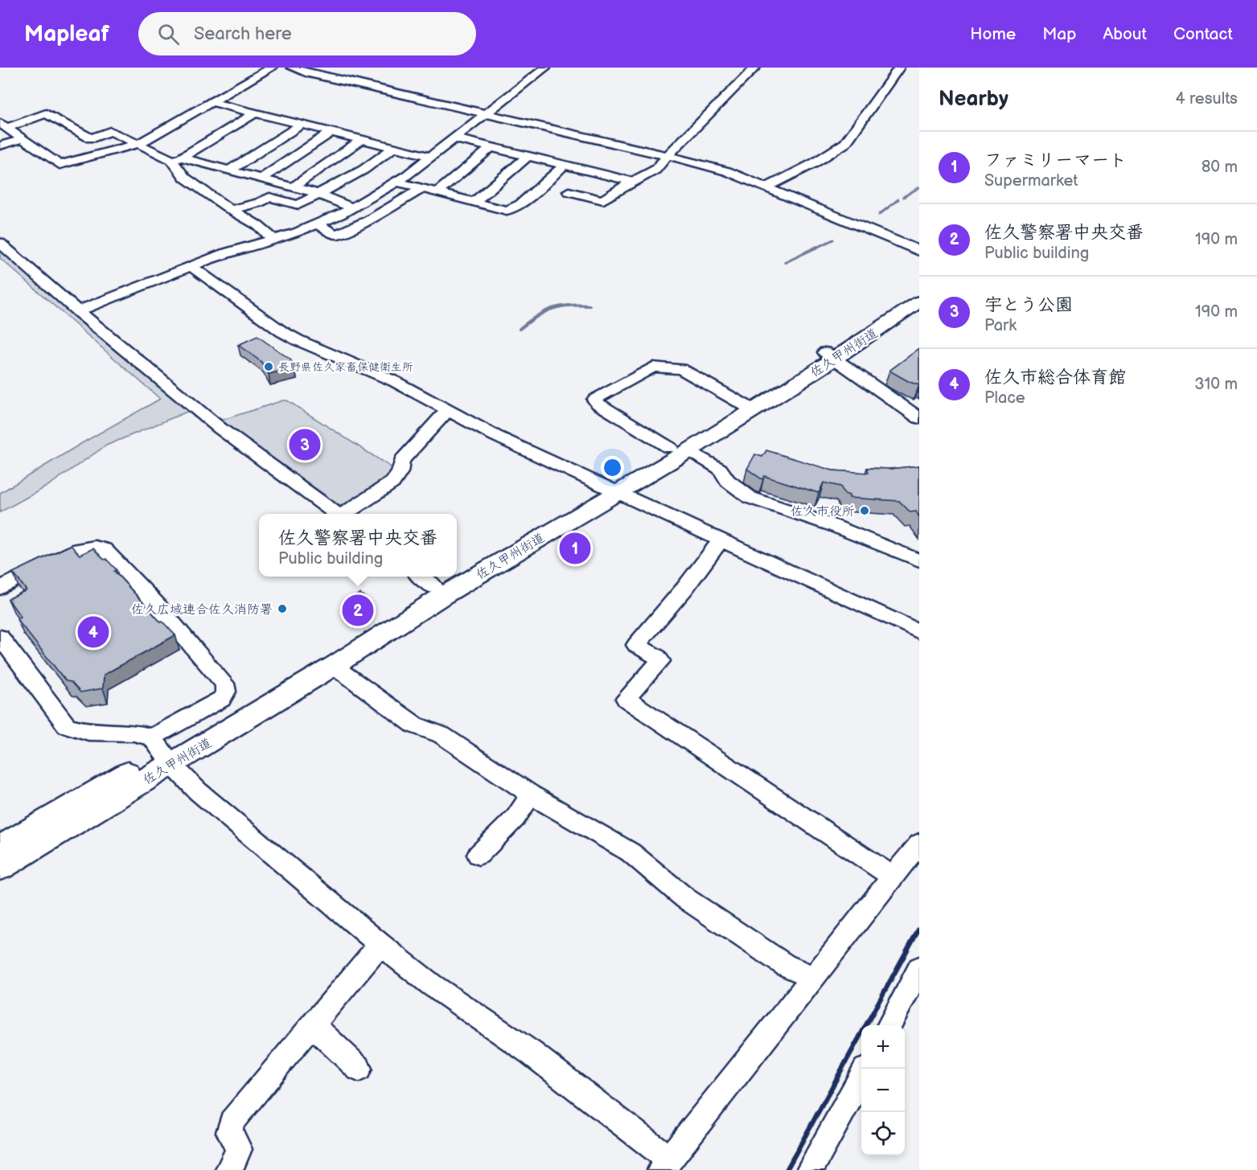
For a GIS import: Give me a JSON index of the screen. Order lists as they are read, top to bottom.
{
  "streets": {
    "main road": ["佐久甲州街道"]
  },
  "places": ["長野県佐久家畜保健衛生所", "佐久市役所", "佐久広域連合佐久消防署"],
  "page": {
    "header": "Mapleaf",
    "search": "Search here",
    "nav": [
      "Home",
      "Map",
      "About",
      "Contact"
    ],
    "heading": ["Nearby", "4 results"],
    "list": [
      {
        "mark": "1",
        "name": "ファミリーマート",
        "note": "Supermarket",
        "value": "80 m"
      },
      {
        "mark": "2",
        "name": "佐久警察署中央交番",
        "note": "Public building",
        "value": "190 m"
      },
      {
        "mark": "3",
        "name": "宇とう公園",
        "note": "Park",
        "value": "190 m"
      },
      {
        "mark": "4",
        "name": "佐久市総合体育館",
        "note": "Place",
        "value": "310 m"
      }
    ],
    "pins": [
      "3",
      "1",
      "2",
      "4"
    ],
    "popup": ["佐久警察署中央交番", "Public building"],
    "map_buttons": ["+", "−"]
  }
}
